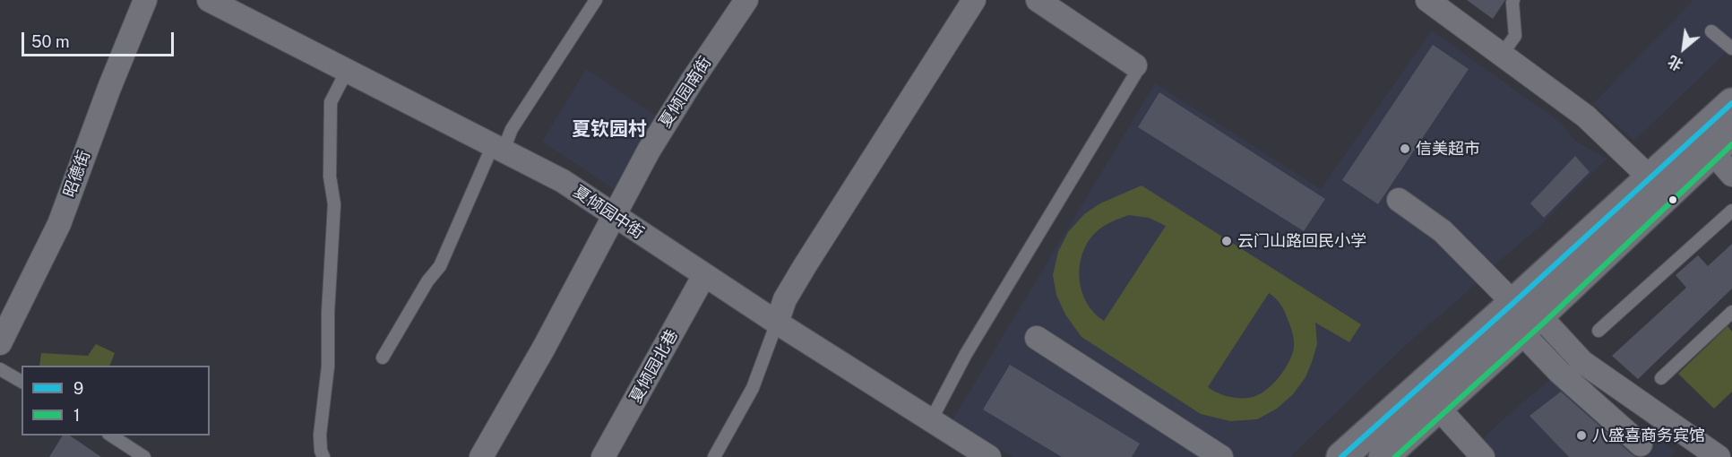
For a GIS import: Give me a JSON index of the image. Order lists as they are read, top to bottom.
{
  "streets": {
    "street": [
      "夏倾园南街",
      "昭德街",
      "夏倾园中街",
      "夏倾园北巷"
    ]
  },
  "crossings": [
    ["夏倾园南街", "夏倾园中街"],
    ["夏倾园中街", "夏倾园北巷"]
  ],
  "districts": ["夏钦园村"],
  "places": ["信美超市", "云门山路回民小学", "八盛喜商务宾馆"],
  "lines": ["transit line 9", "transit line 1"],
  "legend": ["9", "1"],
  "scale_bar": "50 m",
  "north": "bottom left"
}
